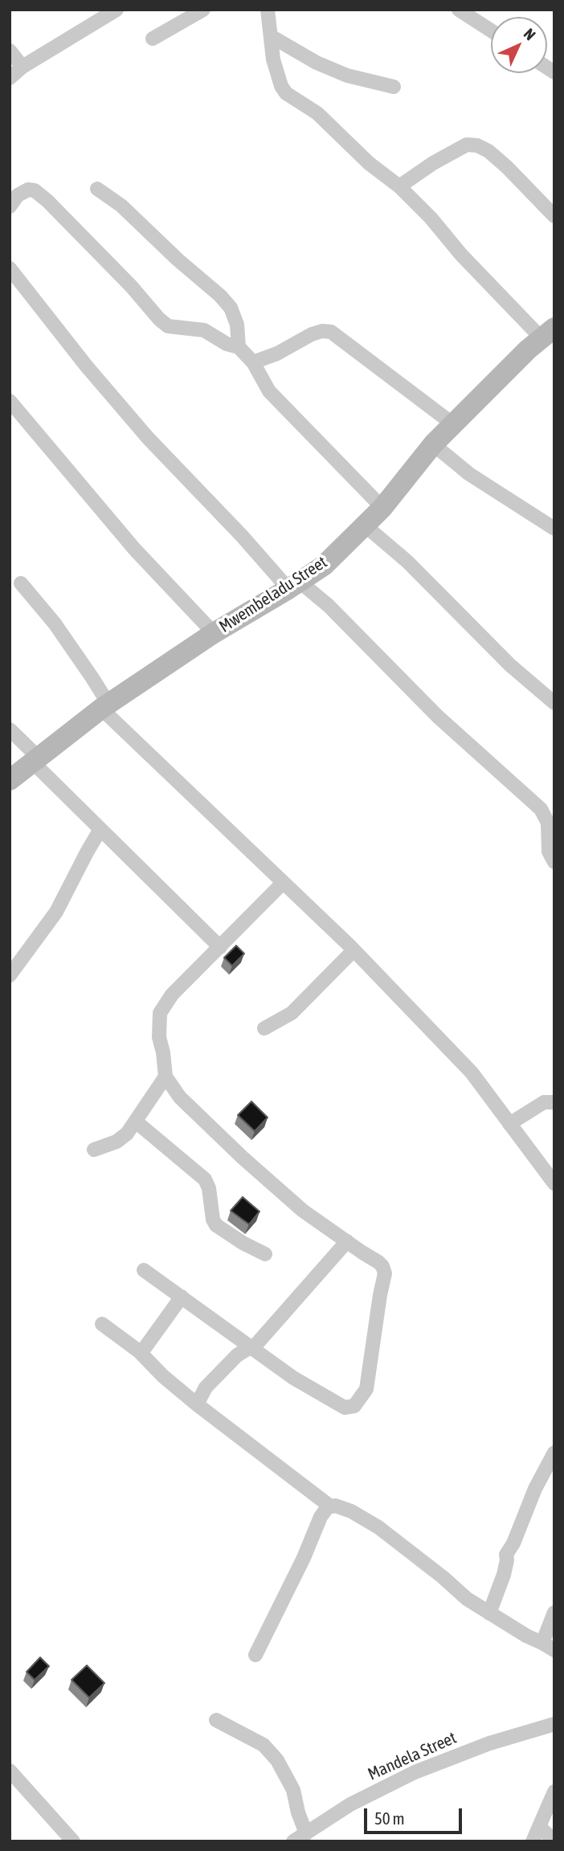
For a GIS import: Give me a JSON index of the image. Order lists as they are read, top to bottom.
{
  "streets": {
    "street": ["Mwembeladu Street", "Mandela Street"]
  },
  "scale_bar": "50 m",
  "north": "top right"
}
